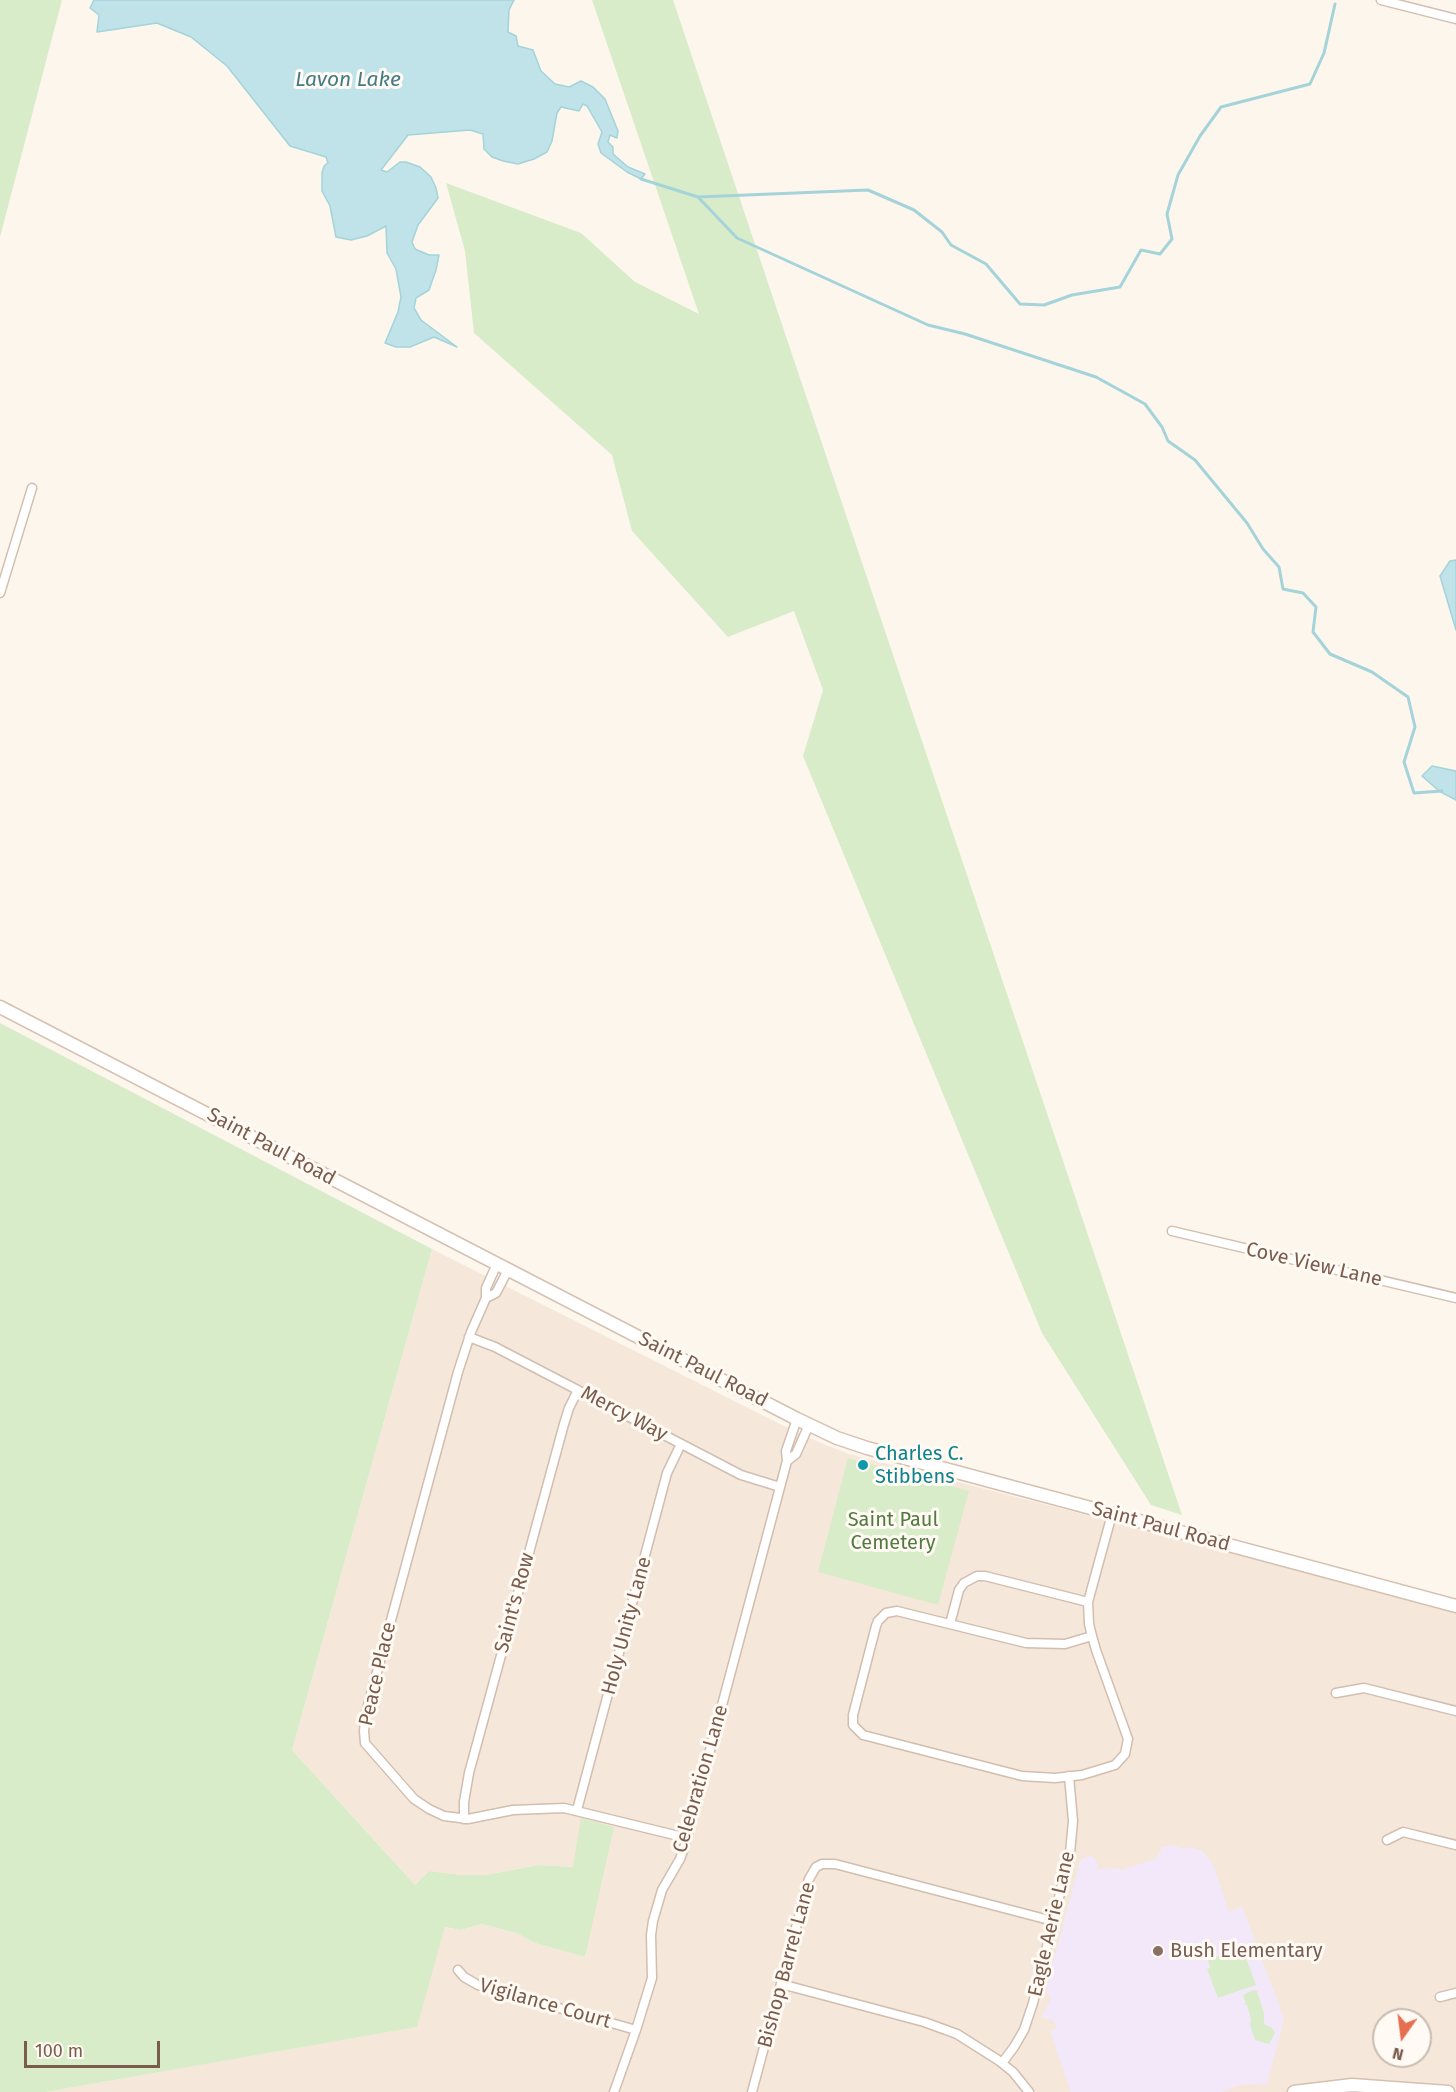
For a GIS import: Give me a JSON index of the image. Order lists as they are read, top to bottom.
{
  "streets": {
    "street": [
      "Saint Paul Road",
      "Cove View Lane",
      "Mercy Way",
      "Saint's Row",
      "Holy Unity Lane",
      "Peace Place",
      "Celebration Lane",
      "Eagle Aerie Lane",
      "Bishop Barrel Lane",
      "Vigilance Court"
    ]
  },
  "crossings": [
    ["Saint Paul Road", "Peace Place"],
    ["Saint Paul Road", "Celebration Lane"],
    ["Mercy Way", "Saint's Row"],
    ["Mercy Way", "Holy Unity Lane"],
    ["Mercy Way", "Peace Place"],
    ["Mercy Way", "Celebration Lane"],
    ["Saint's Row", "Peace Place"],
    ["Holy Unity Lane", "Peace Place"],
    ["Peace Place", "Celebration Lane"],
    ["Celebration Lane", "Vigilance Court"],
    ["Eagle Aerie Lane", "Bishop Barrel Lane"]
  ],
  "water": ["Lavon Lake"],
  "parks": ["Saint Paul Cemetery"],
  "places": ["Charles C. Stibbens", "Bush Elementary"],
  "scale_bar": "100 m",
  "north": "bottom"
}
